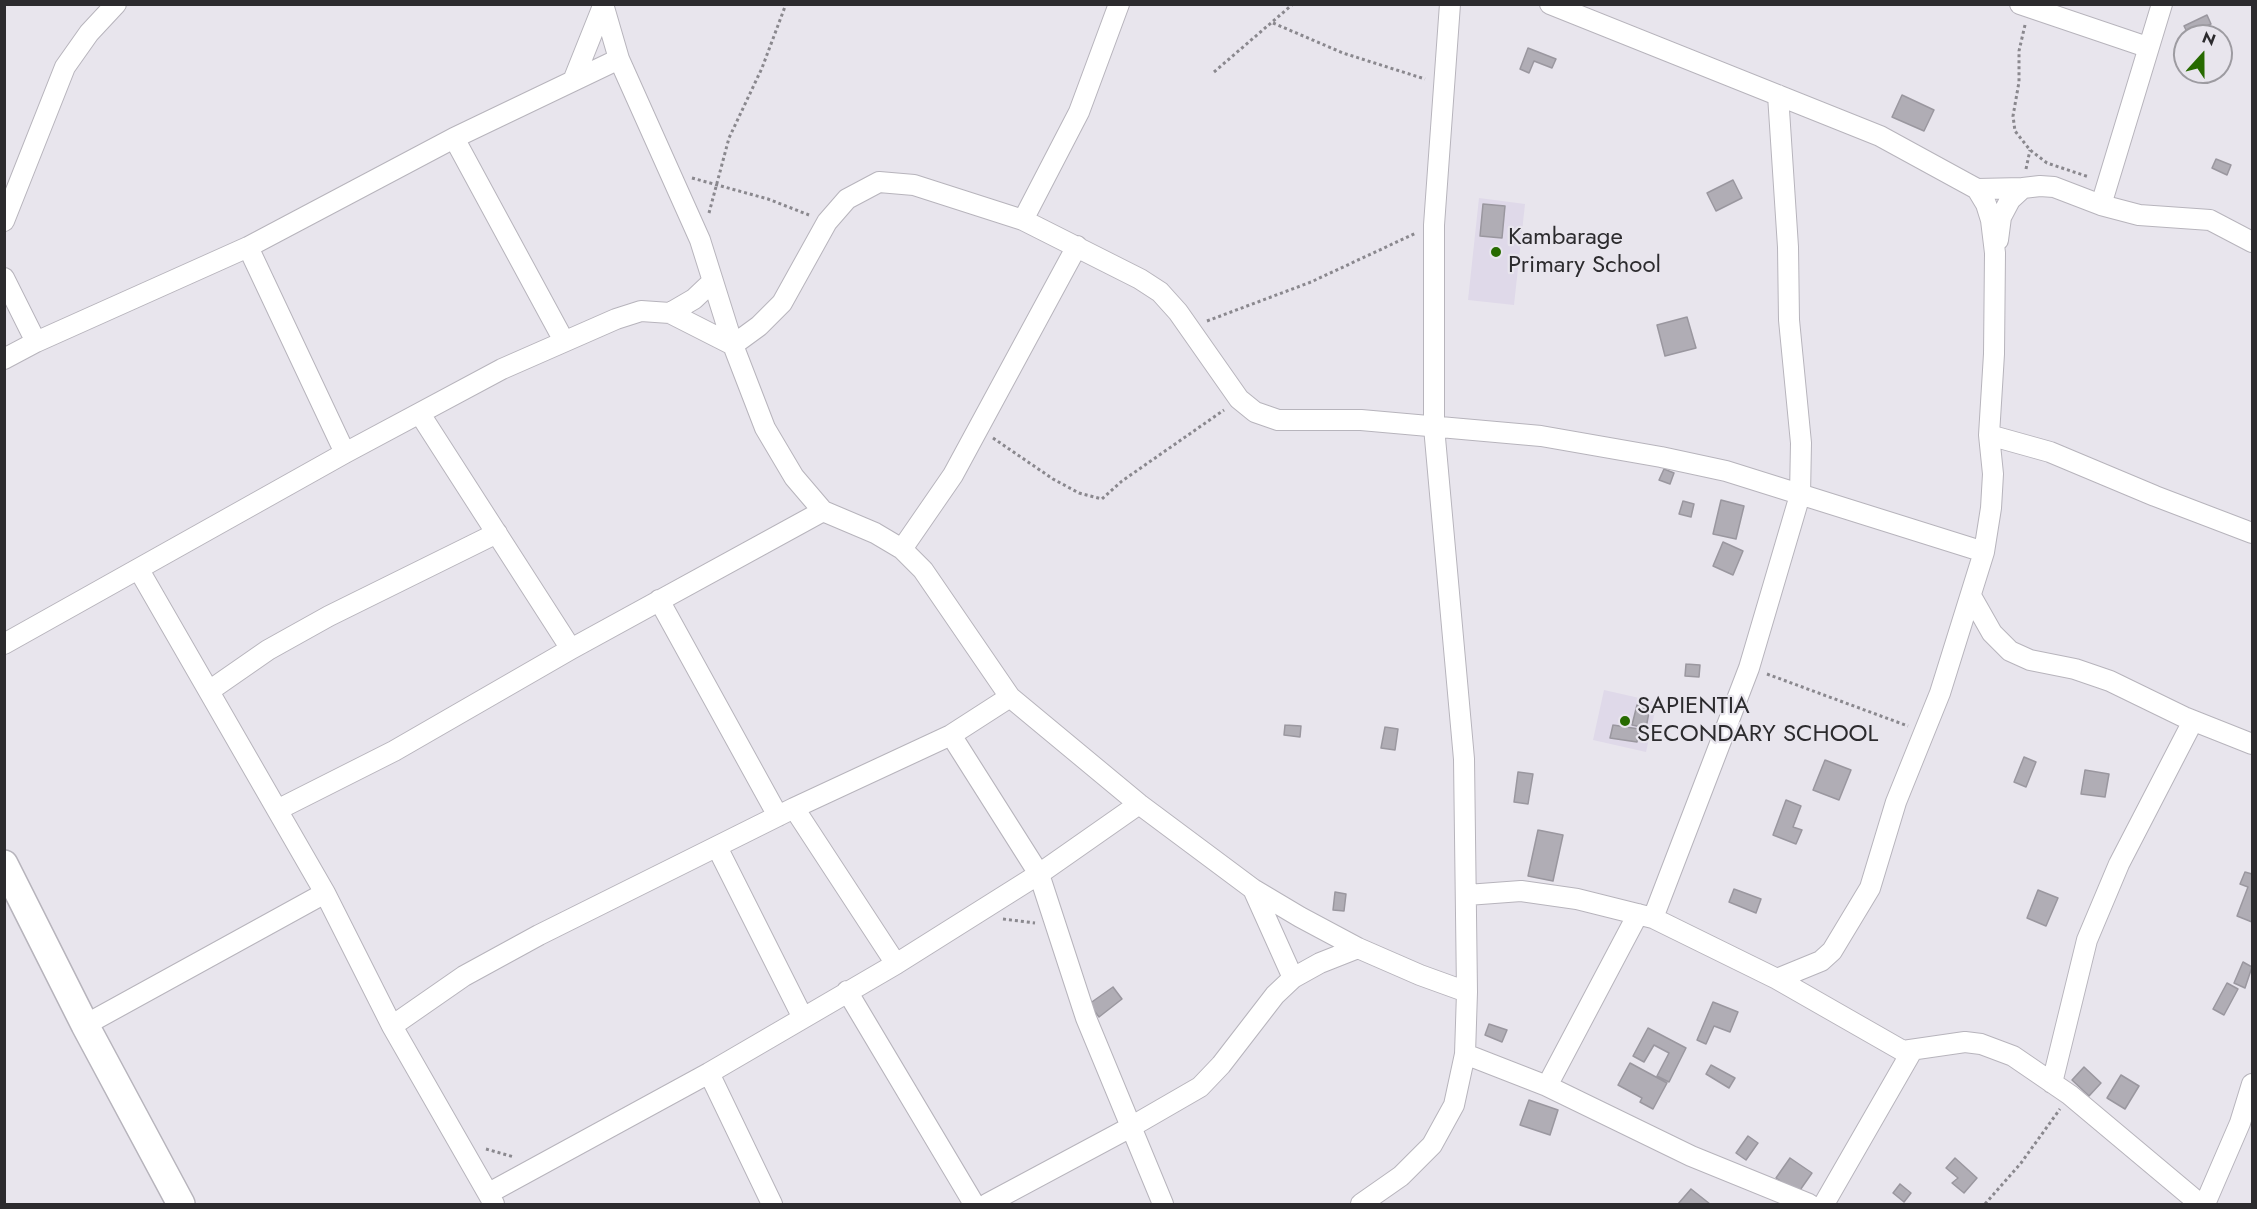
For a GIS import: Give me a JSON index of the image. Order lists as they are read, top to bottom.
{
  "places": ["Kambarage Primary School", "SAPIENTIA SECONDARY SCHOOL"],
  "north": "top"
}
